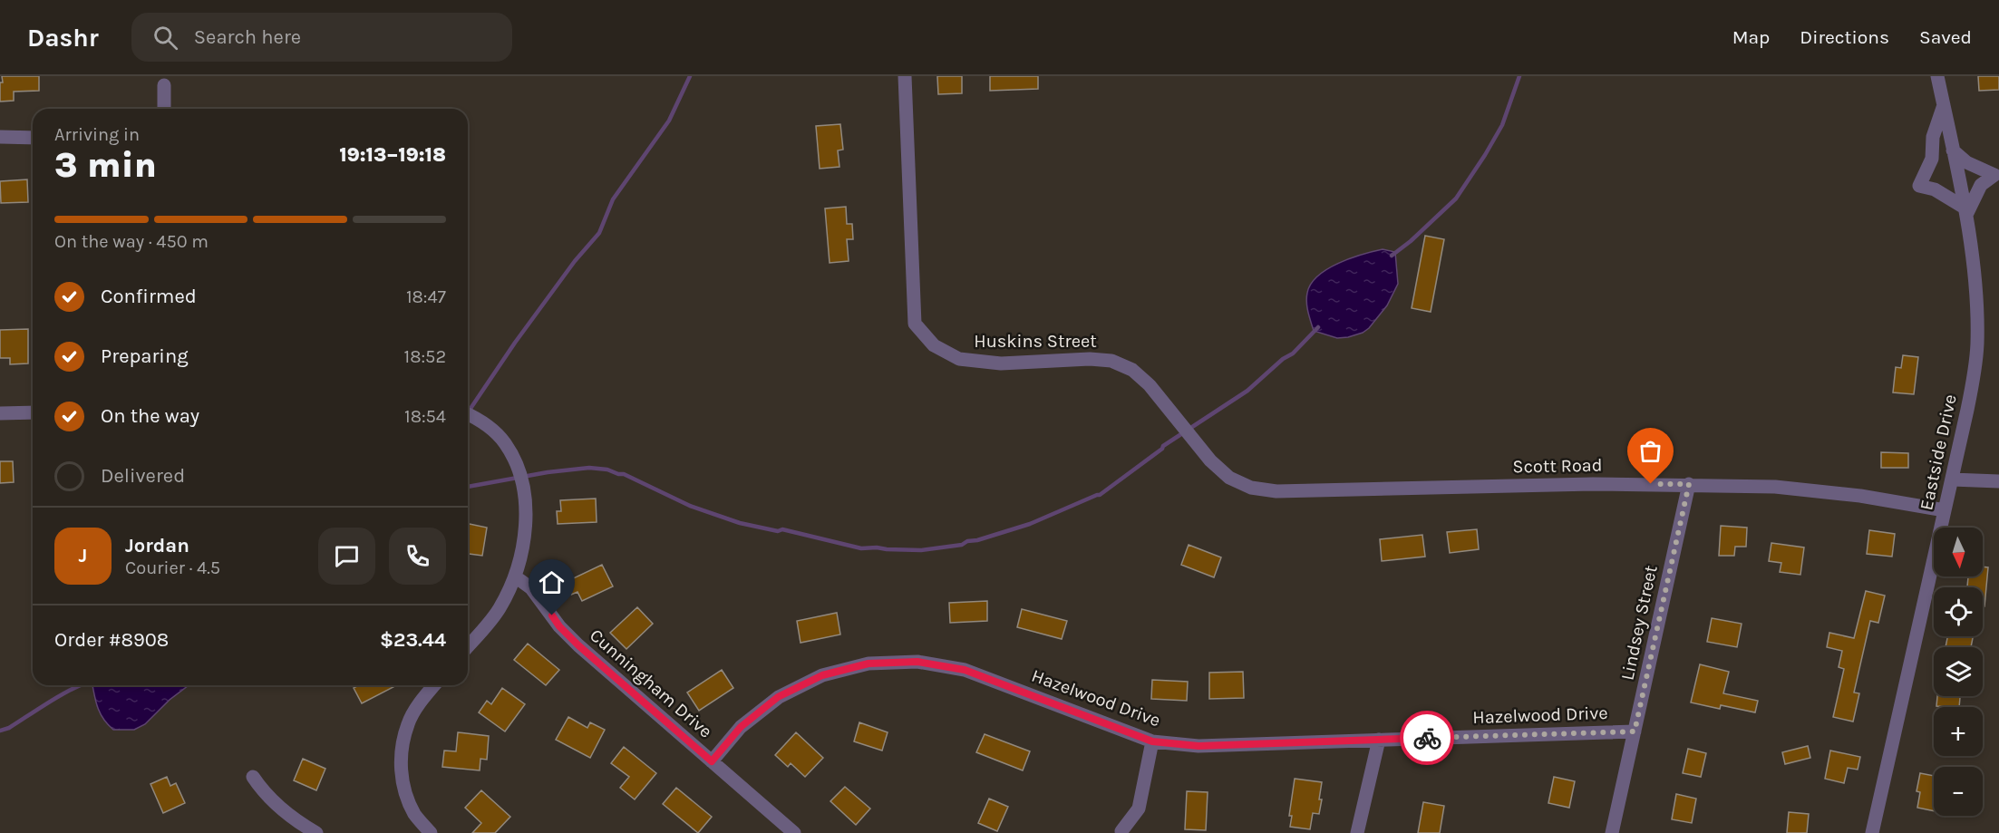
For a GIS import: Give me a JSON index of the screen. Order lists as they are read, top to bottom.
{
  "streets": {
    "street": [
      "Huskins Street",
      "Eastside Drive",
      "Scott Road",
      "Lindsey Street",
      "Cunningham Drive",
      "Hazelwood Drive"
    ]
  },
  "crossings": [
    ["Huskins Street", "Scott Road"],
    ["Eastside Drive", "Scott Road"],
    ["Scott Road", "Lindsey Street"],
    ["Lindsey Street", "Hazelwood Drive"],
    ["Cunningham Drive", "Hazelwood Drive"]
  ],
  "north": "bottom",
  "page": {
    "header": "Dashr",
    "search": "Search here",
    "nav": ["Map", "Directions", "Saved"],
    "heading": ["3 min", "Arriving in", "19:13–19:18"],
    "panel": [
      "Jordan",
      "Courier · 4.5",
      "Order #8908",
      "$23.44"
    ],
    "bar": "On the way · 450 m",
    "list": [
      ["Confirmed", "18:47"],
      ["Preparing", "18:52"],
      ["On the way", "18:54"],
      "Delivered"
    ],
    "map_buttons": ["+", "−"],
    "round": "J"
  }
}
